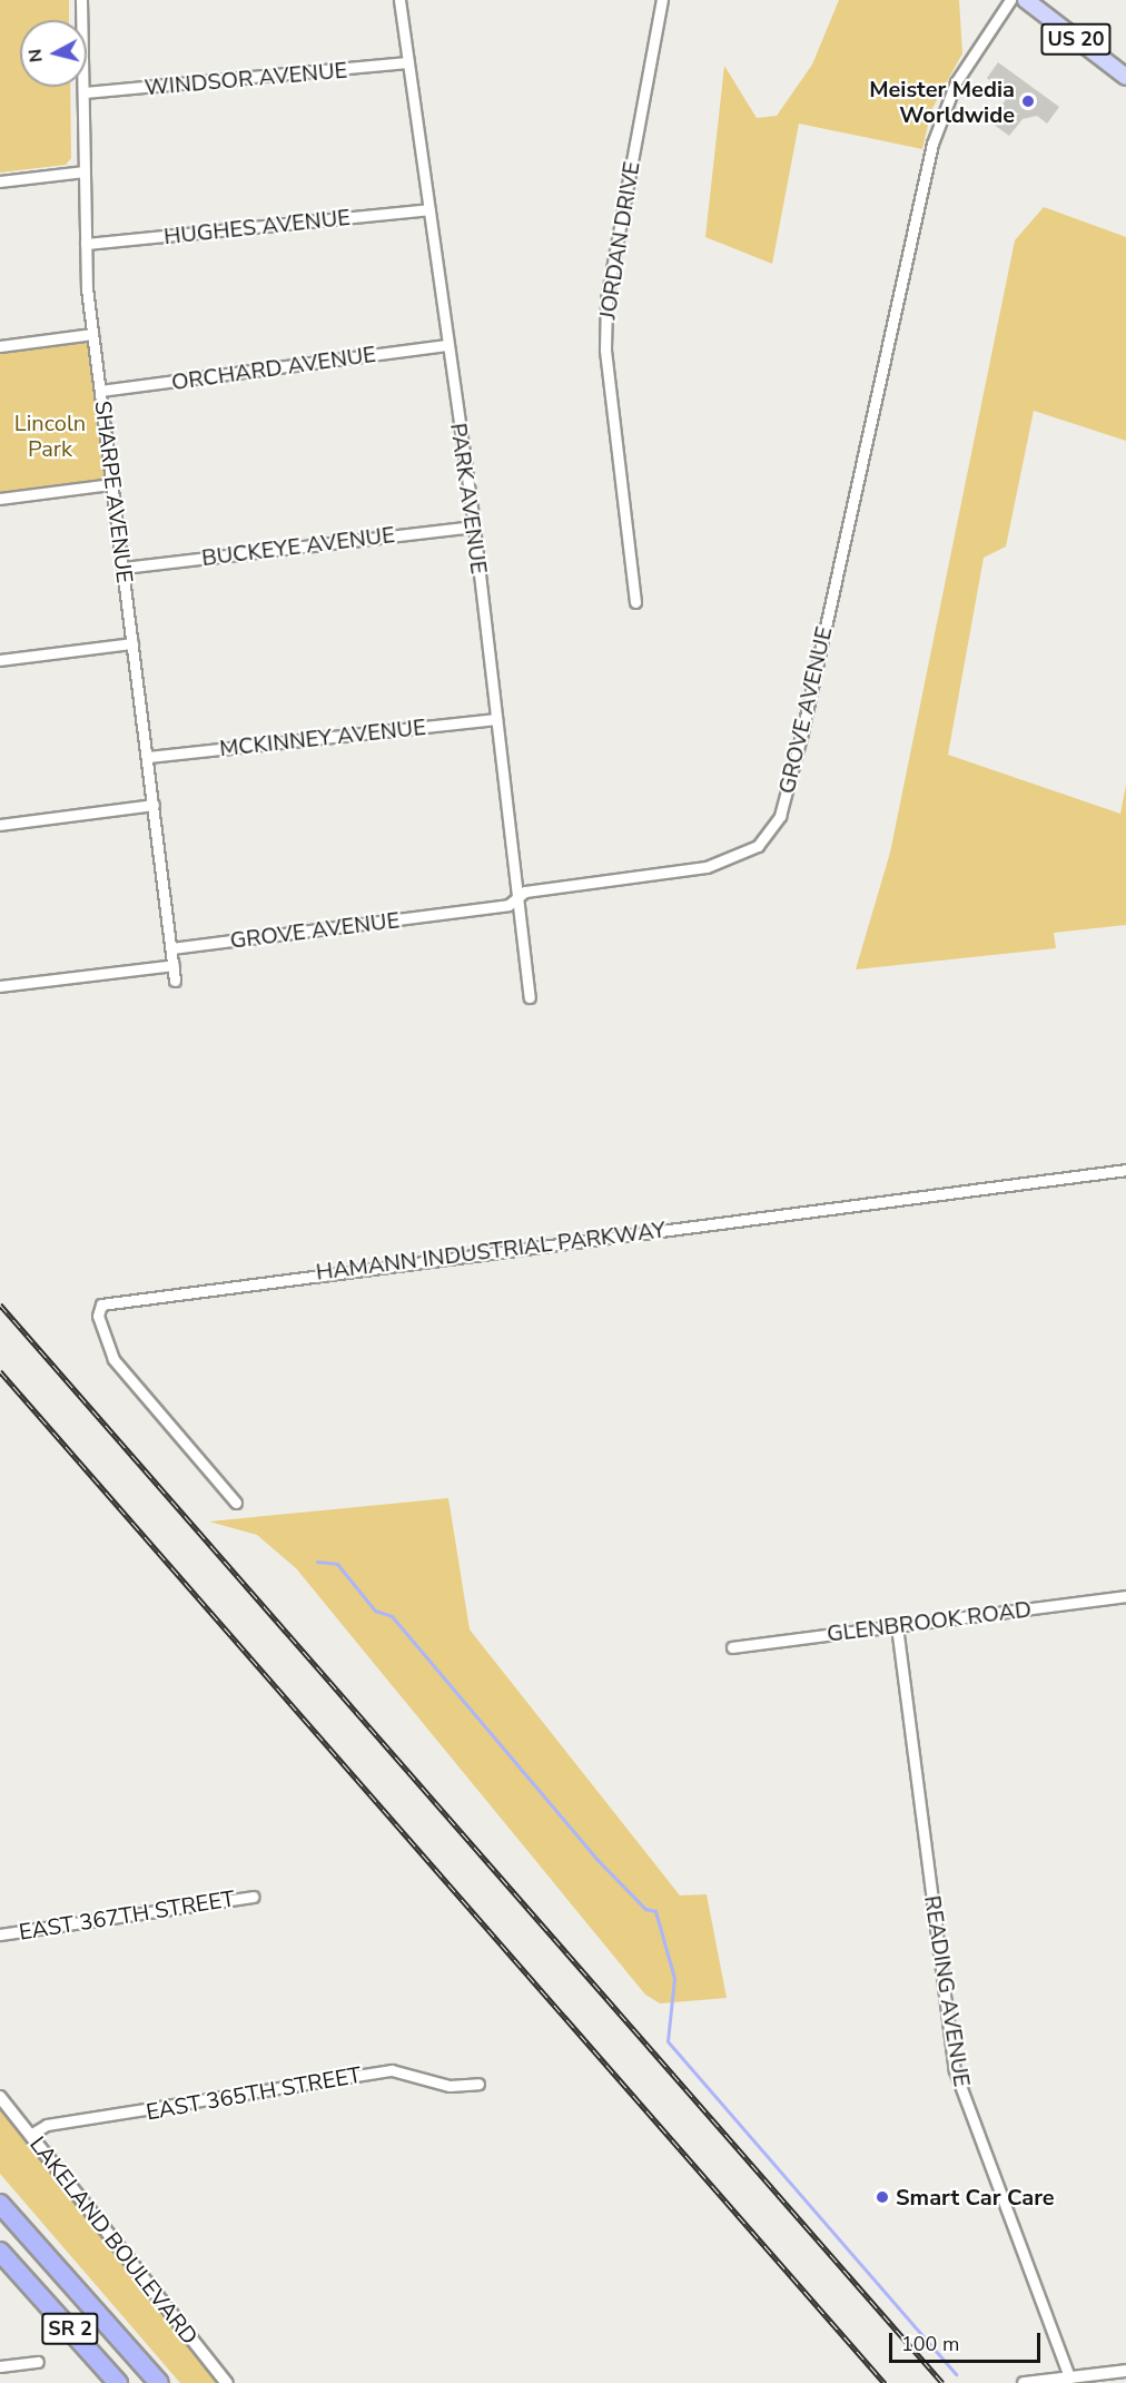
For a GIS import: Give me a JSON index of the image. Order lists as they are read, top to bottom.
{
  "streets": {
    "highway": ["SR 2"],
    "main road": ["US 20"],
    "street": [
      "WINDSOR AVENUE",
      "HUGHES AVENUE",
      "JORDAN DRIVE",
      "ORCHARD AVENUE",
      "SHARPE AVENUE",
      "PARK AVENUE",
      "BUCKEYE AVENUE",
      "GROVE AVENUE",
      "MCKINNEY AVENUE",
      "HAMANN INDUSTRIAL PARKWAY",
      "GLENBROOK ROAD",
      "EAST 367TH STREET",
      "READING AVENUE",
      "EAST 365TH STREET",
      "LAKELAND BOULEVARD"
    ]
  },
  "crossings": [
    ["WINDSOR AVENUE", "SHARPE AVENUE"],
    ["WINDSOR AVENUE", "PARK AVENUE"],
    ["HUGHES AVENUE", "SHARPE AVENUE"],
    ["HUGHES AVENUE", "PARK AVENUE"],
    ["ORCHARD AVENUE", "SHARPE AVENUE"],
    ["ORCHARD AVENUE", "PARK AVENUE"],
    ["SHARPE AVENUE", "BUCKEYE AVENUE"],
    ["SHARPE AVENUE", "GROVE AVENUE"],
    ["SHARPE AVENUE", "MCKINNEY AVENUE"],
    ["PARK AVENUE", "BUCKEYE AVENUE"],
    ["PARK AVENUE", "GROVE AVENUE"],
    ["PARK AVENUE", "MCKINNEY AVENUE"],
    ["GLENBROOK ROAD", "READING AVENUE"],
    ["EAST 365TH STREET", "LAKELAND BOULEVARD"]
  ],
  "parks": ["Lincoln Park"],
  "places": ["Meister Media Worldwide", "Smart Car Care"],
  "scale_bar": "100 m",
  "north": "left"
}
